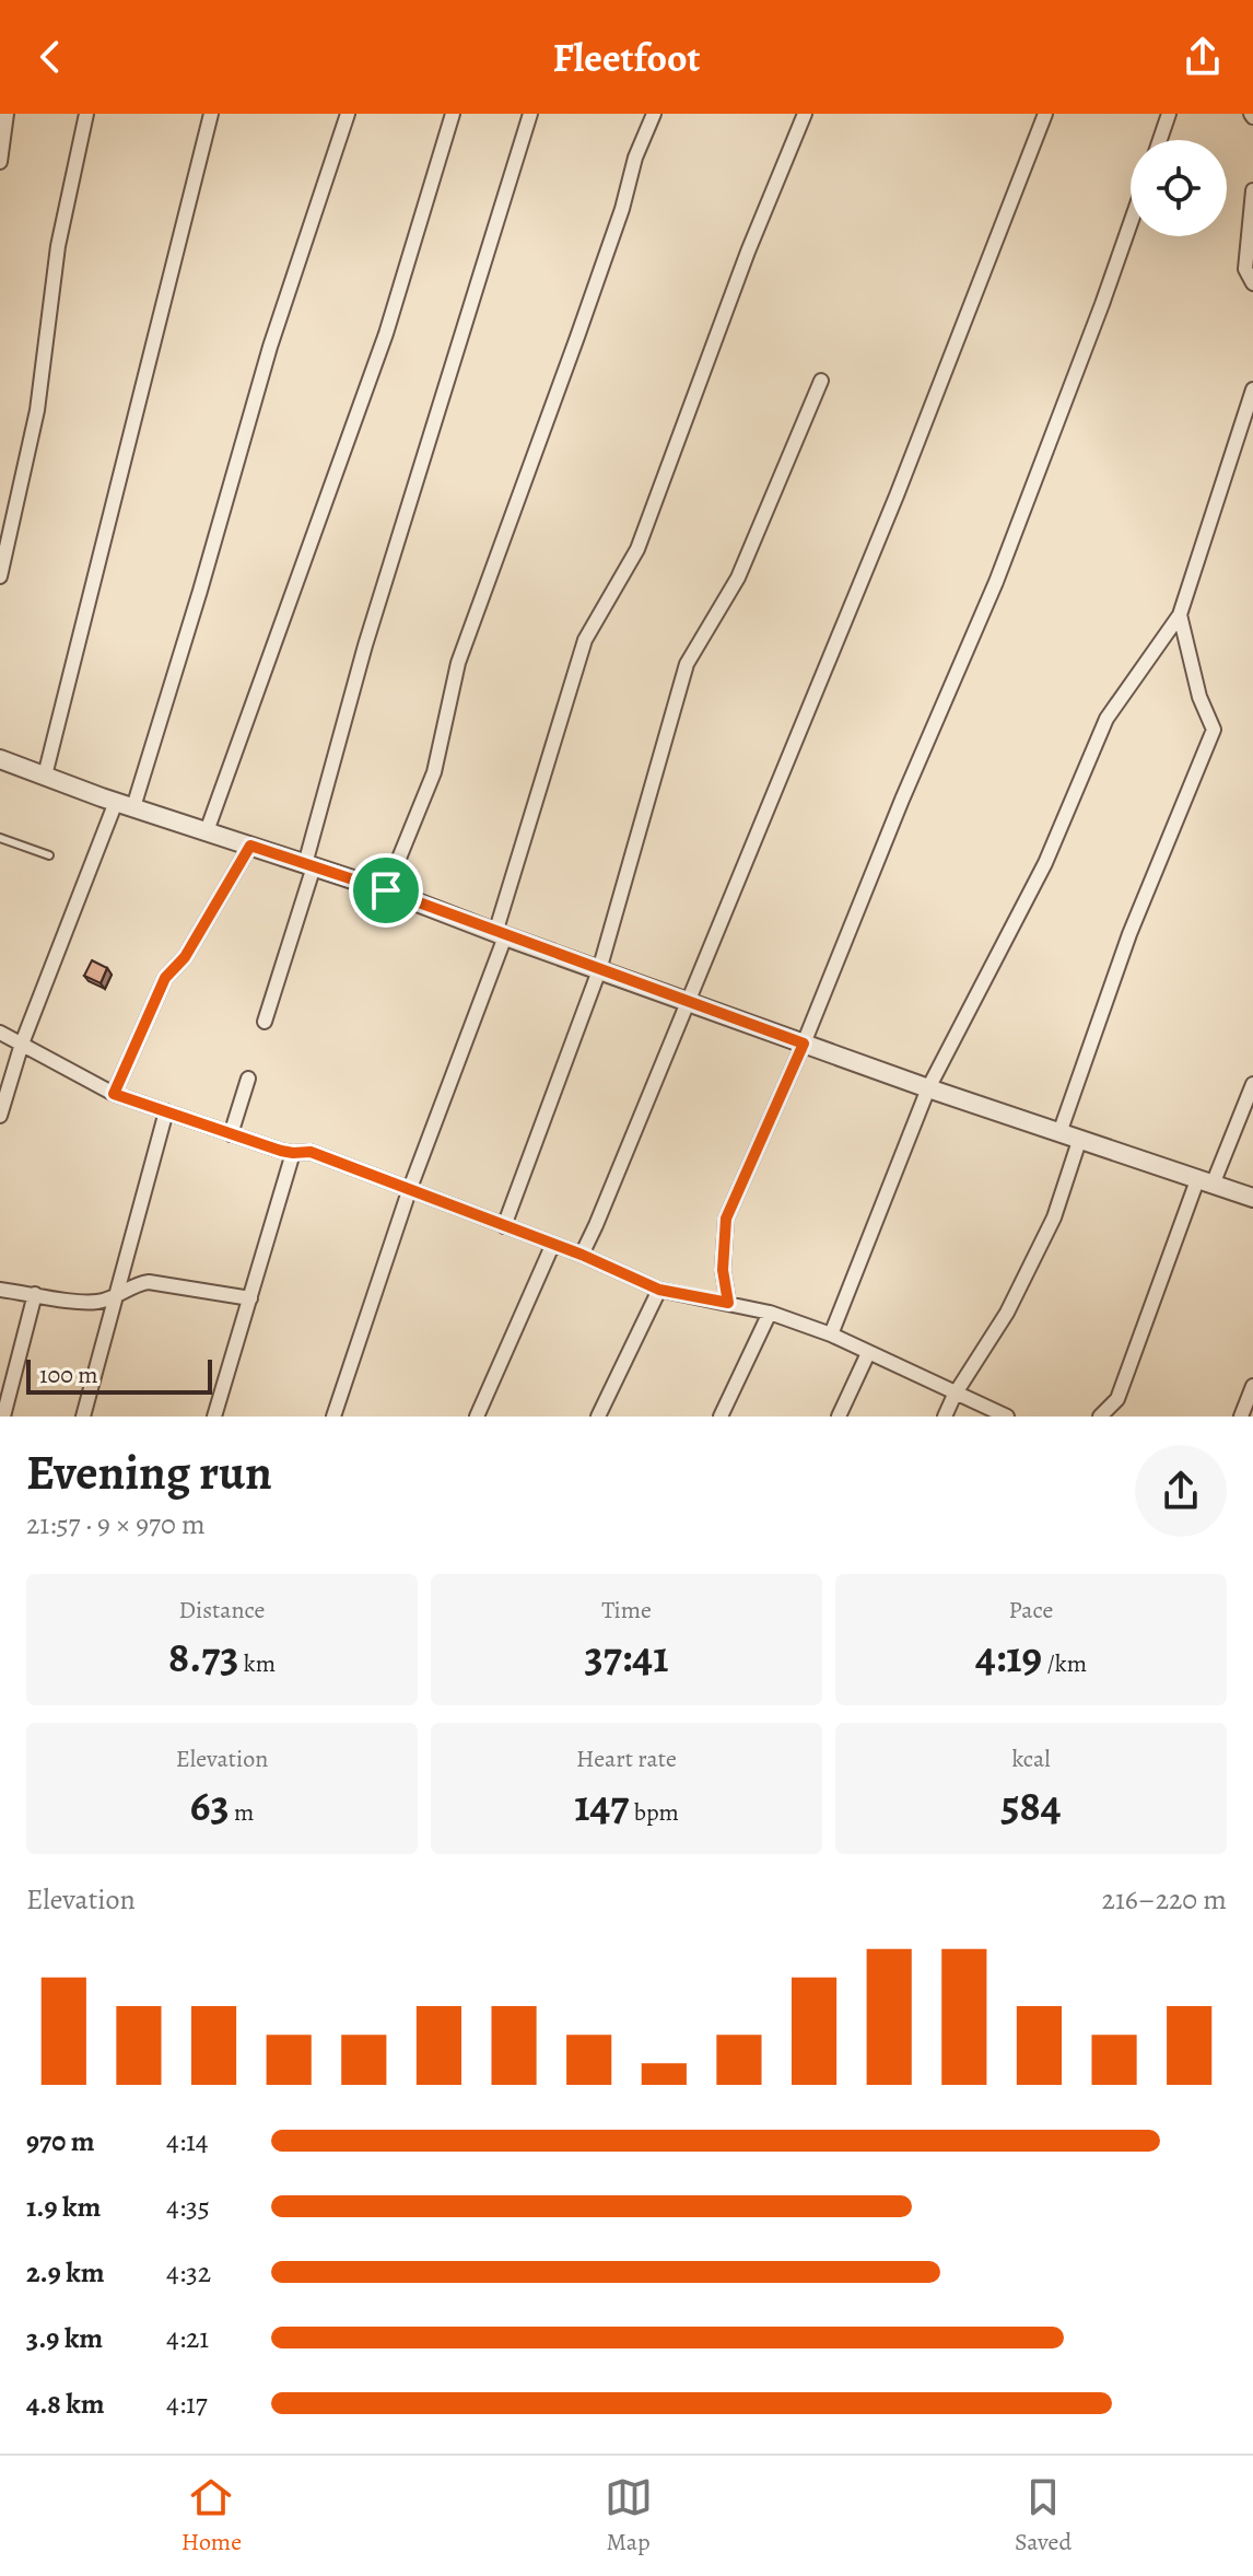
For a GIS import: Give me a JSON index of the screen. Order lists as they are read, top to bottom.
{
  "scale_bar": "100 m",
  "page": {
    "header": "Fleetfoot",
    "scale": "100 m",
    "heading": ["Evening run", "21:57 · 9 × 970 m"],
    "stats": [
      ["Distance", "8.73 km"],
      ["Time", "37:41"],
      ["Pace", "4:19 /km"],
      ["Elevation", "63 m"],
      ["Heart rate", "147 bpm"],
      ["kcal", "584"]
    ],
    "chart": ["Elevation", "216–220 m"],
    "list": [
      {
        "name": "970 m",
        "note": "4:14"
      },
      {
        "name": "1.9 km",
        "note": "4:35"
      },
      {
        "name": "2.9 km",
        "note": "4:32"
      },
      {
        "name": "3.9 km",
        "note": "4:21"
      },
      {
        "name": "4.8 km",
        "note": "4:17"
      }
    ],
    "tabs": ["Home", "Map", "Saved"]
  }
}
